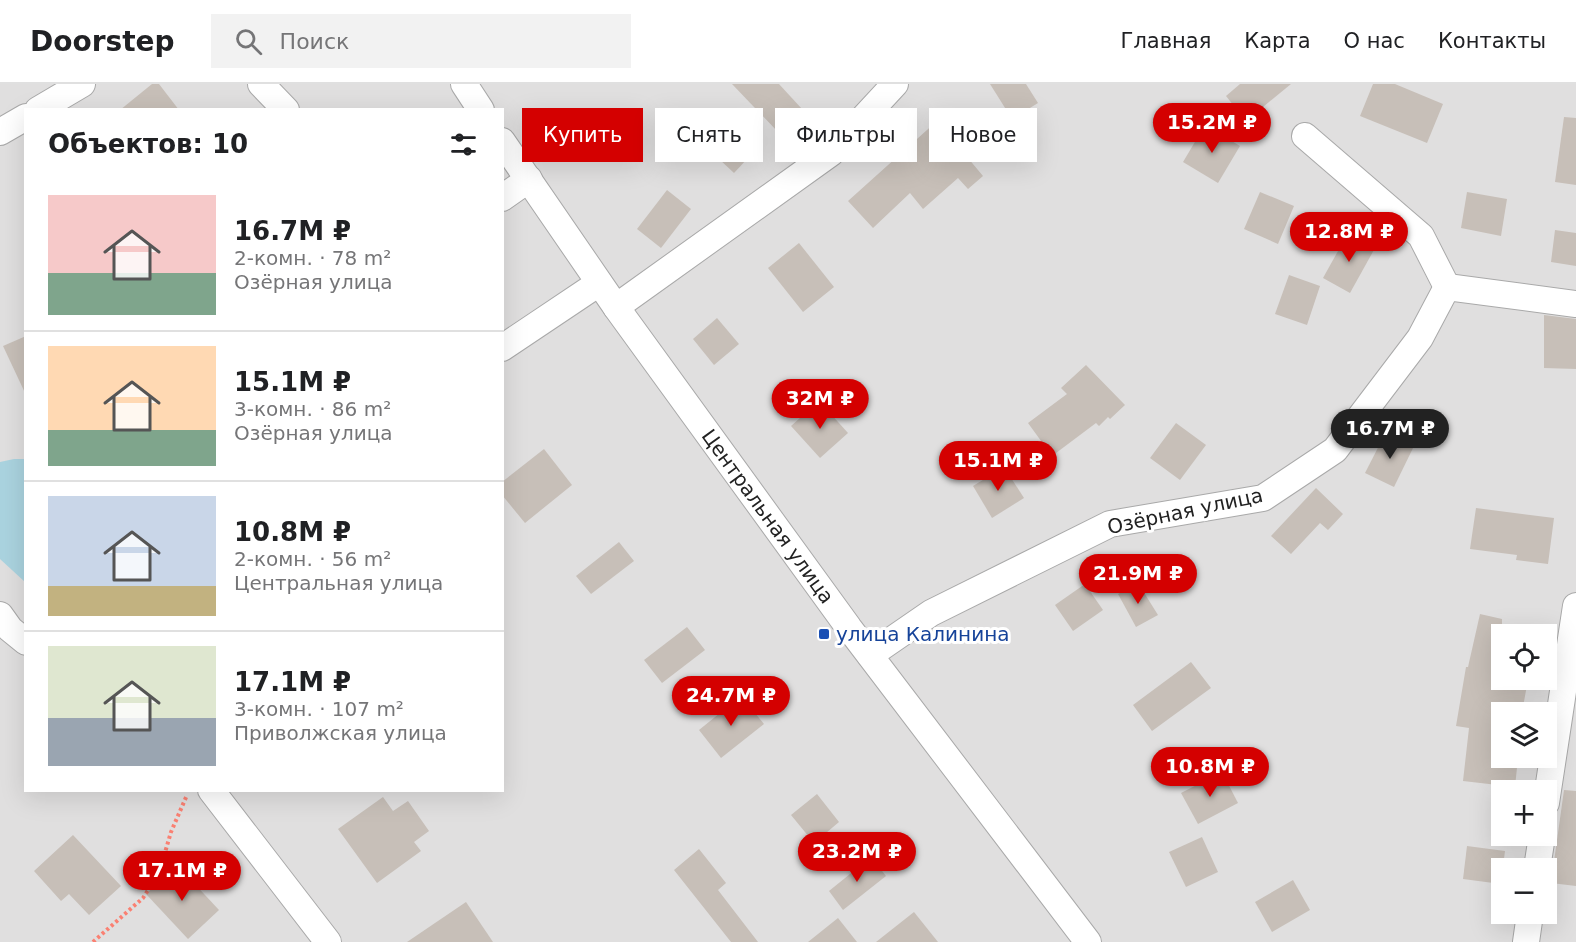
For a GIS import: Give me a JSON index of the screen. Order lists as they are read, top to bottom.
{
  "streets": {
    "street": ["Озёрная улица", "Центральная улица"]
  },
  "crossings": [
    ["Озёрная улица", "Центральная улица"]
  ],
  "places": {
    "transit": ["улица Калинина"]
  },
  "page": {
    "header": "Doorstep",
    "search": "Поиск",
    "nav": [
      "Главная",
      "Карта",
      "О нас",
      "Контакты"
    ],
    "price": [
      "15.2M ₽",
      "12.8M ₽",
      "32M ₽",
      "16.7M ₽",
      "15.1M ₽",
      "21.9M ₽",
      "24.7M ₽",
      "10.8M ₽",
      "23.2M ₽",
      "17.1M ₽"
    ],
    "chip": [
      "Купить",
      "Снять",
      "Фильтры",
      "Новое"
    ],
    "heading": "Объектов: 10",
    "list": [
      {
        "name": "16.7M ₽",
        "note": "2-комн. · 78 m² · Озёрная улица"
      },
      {
        "name": "15.1M ₽",
        "note": "3-комн. · 86 m² · Озёрная улица"
      },
      {
        "name": "10.8M ₽",
        "note": "2-комн. · 56 m² · Центральная улица"
      },
      {
        "name": "17.1M ₽",
        "note": "3-комн. · 107 m² · Приволжская улица"
      }
    ],
    "map_buttons": ["+", "−"]
  }
}
